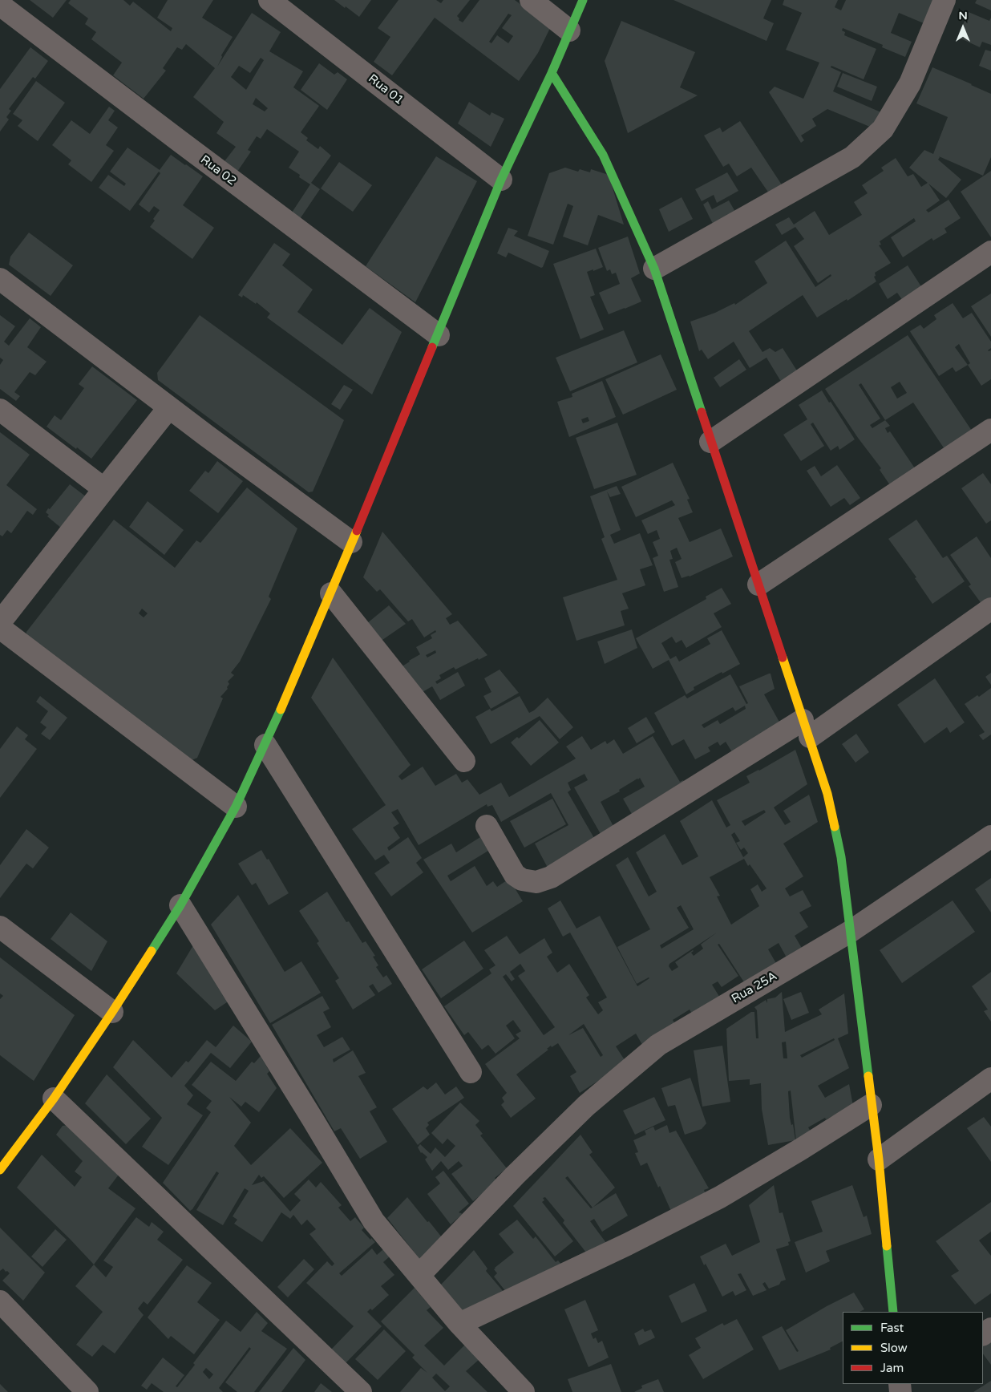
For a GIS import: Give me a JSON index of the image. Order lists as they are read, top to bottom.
{
  "streets": {
    "street": ["Rua 01", "Rua 02", "Rua 25A"]
  },
  "legend": ["Fast", "Slow", "Jam"],
  "north": "top"
}
